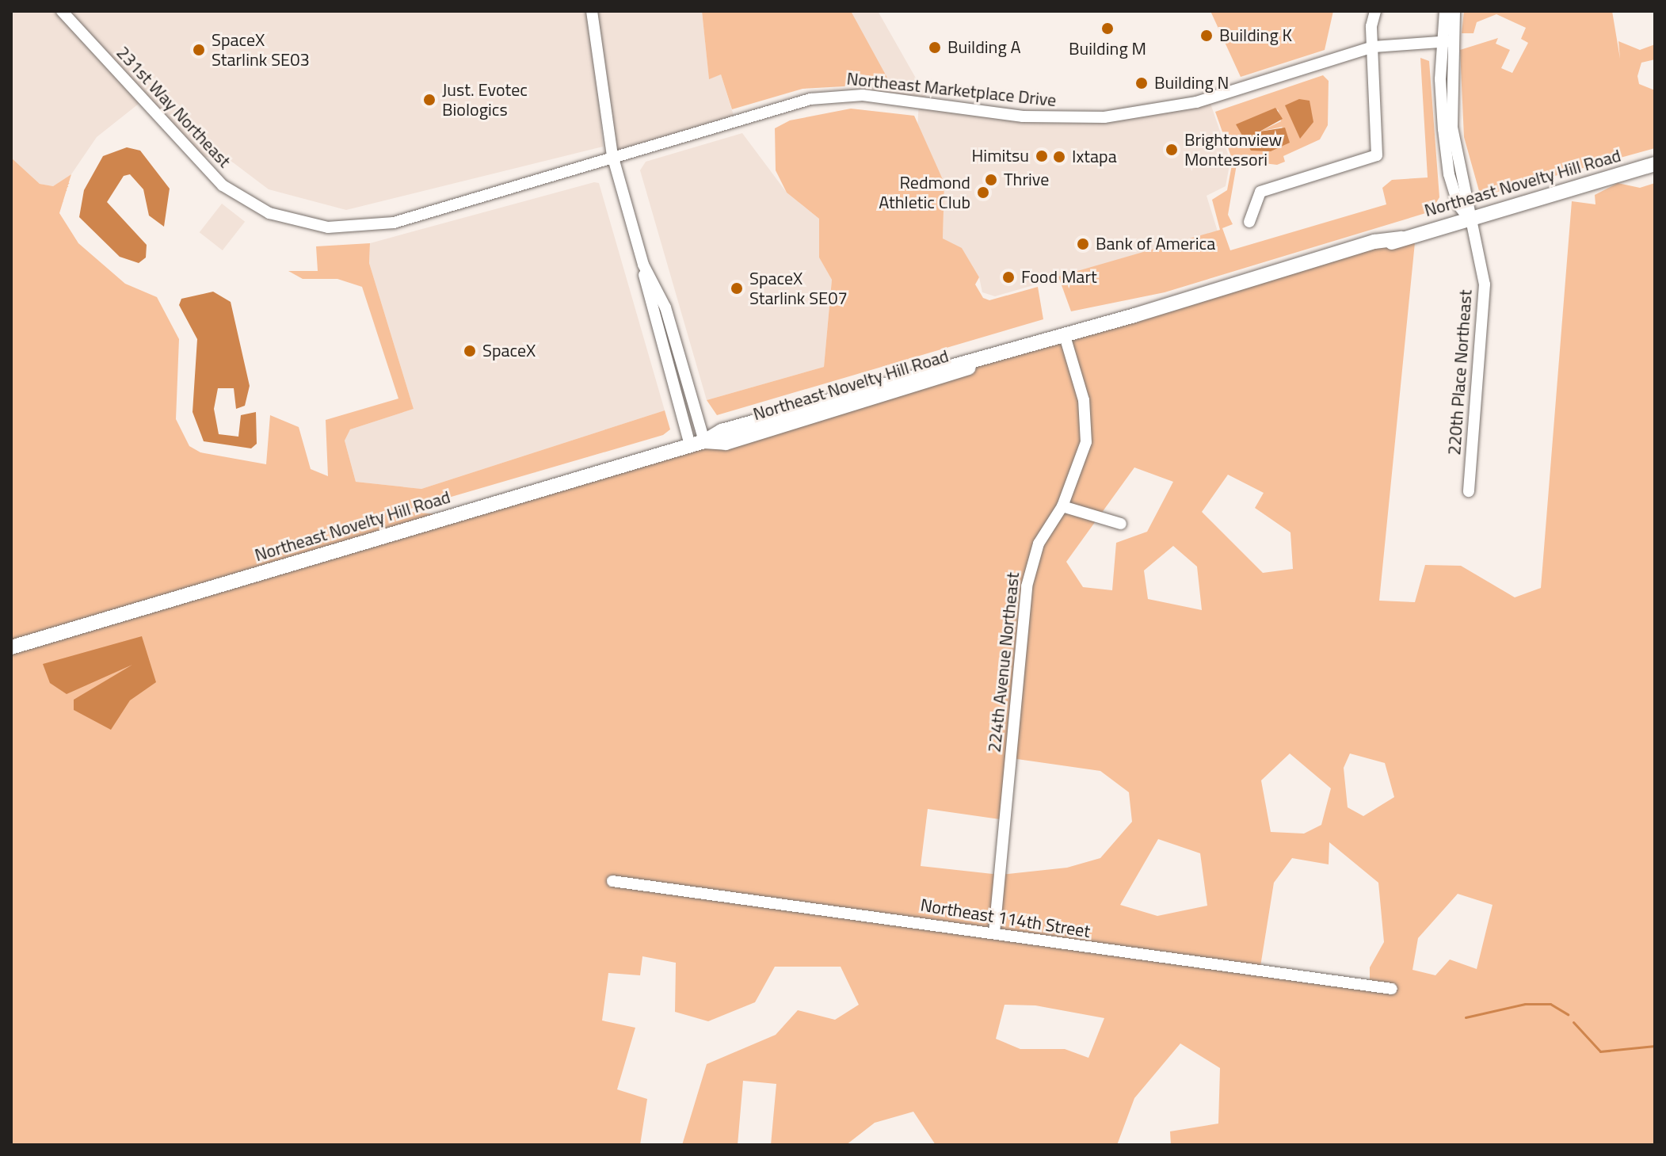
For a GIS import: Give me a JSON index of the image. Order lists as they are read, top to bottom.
{
  "streets": {
    "main road": ["Northeast Novelty Hill Road"],
    "street": [
      "Northeast Marketplace Drive",
      "231st Way Northeast",
      "220th Place Northeast",
      "224th Avenue Northeast",
      "Northeast 114th Street"
    ]
  },
  "crossings": [
    ["Northeast Marketplace Drive", "231st Way Northeast"],
    ["Northeast Marketplace Drive", "220th Place Northeast"],
    ["Northeast Novelty Hill Road", "220th Place Northeast"],
    ["Northeast Novelty Hill Road", "224th Avenue Northeast"],
    ["224th Avenue Northeast", "Northeast 114th Street"]
  ],
  "places": [
    "Building M",
    "Building K",
    "Building A",
    "SpaceX Starlink SE03",
    "Building N",
    "Just. Evotec Biologics",
    "Brightonview Montessori",
    "Himitsu",
    "Ixtapa",
    "Thrive",
    "Redmond Athletic Club",
    "Bank of America",
    "Food Mart",
    "SpaceX Starlink SE07",
    "SpaceX"
  ]
}
